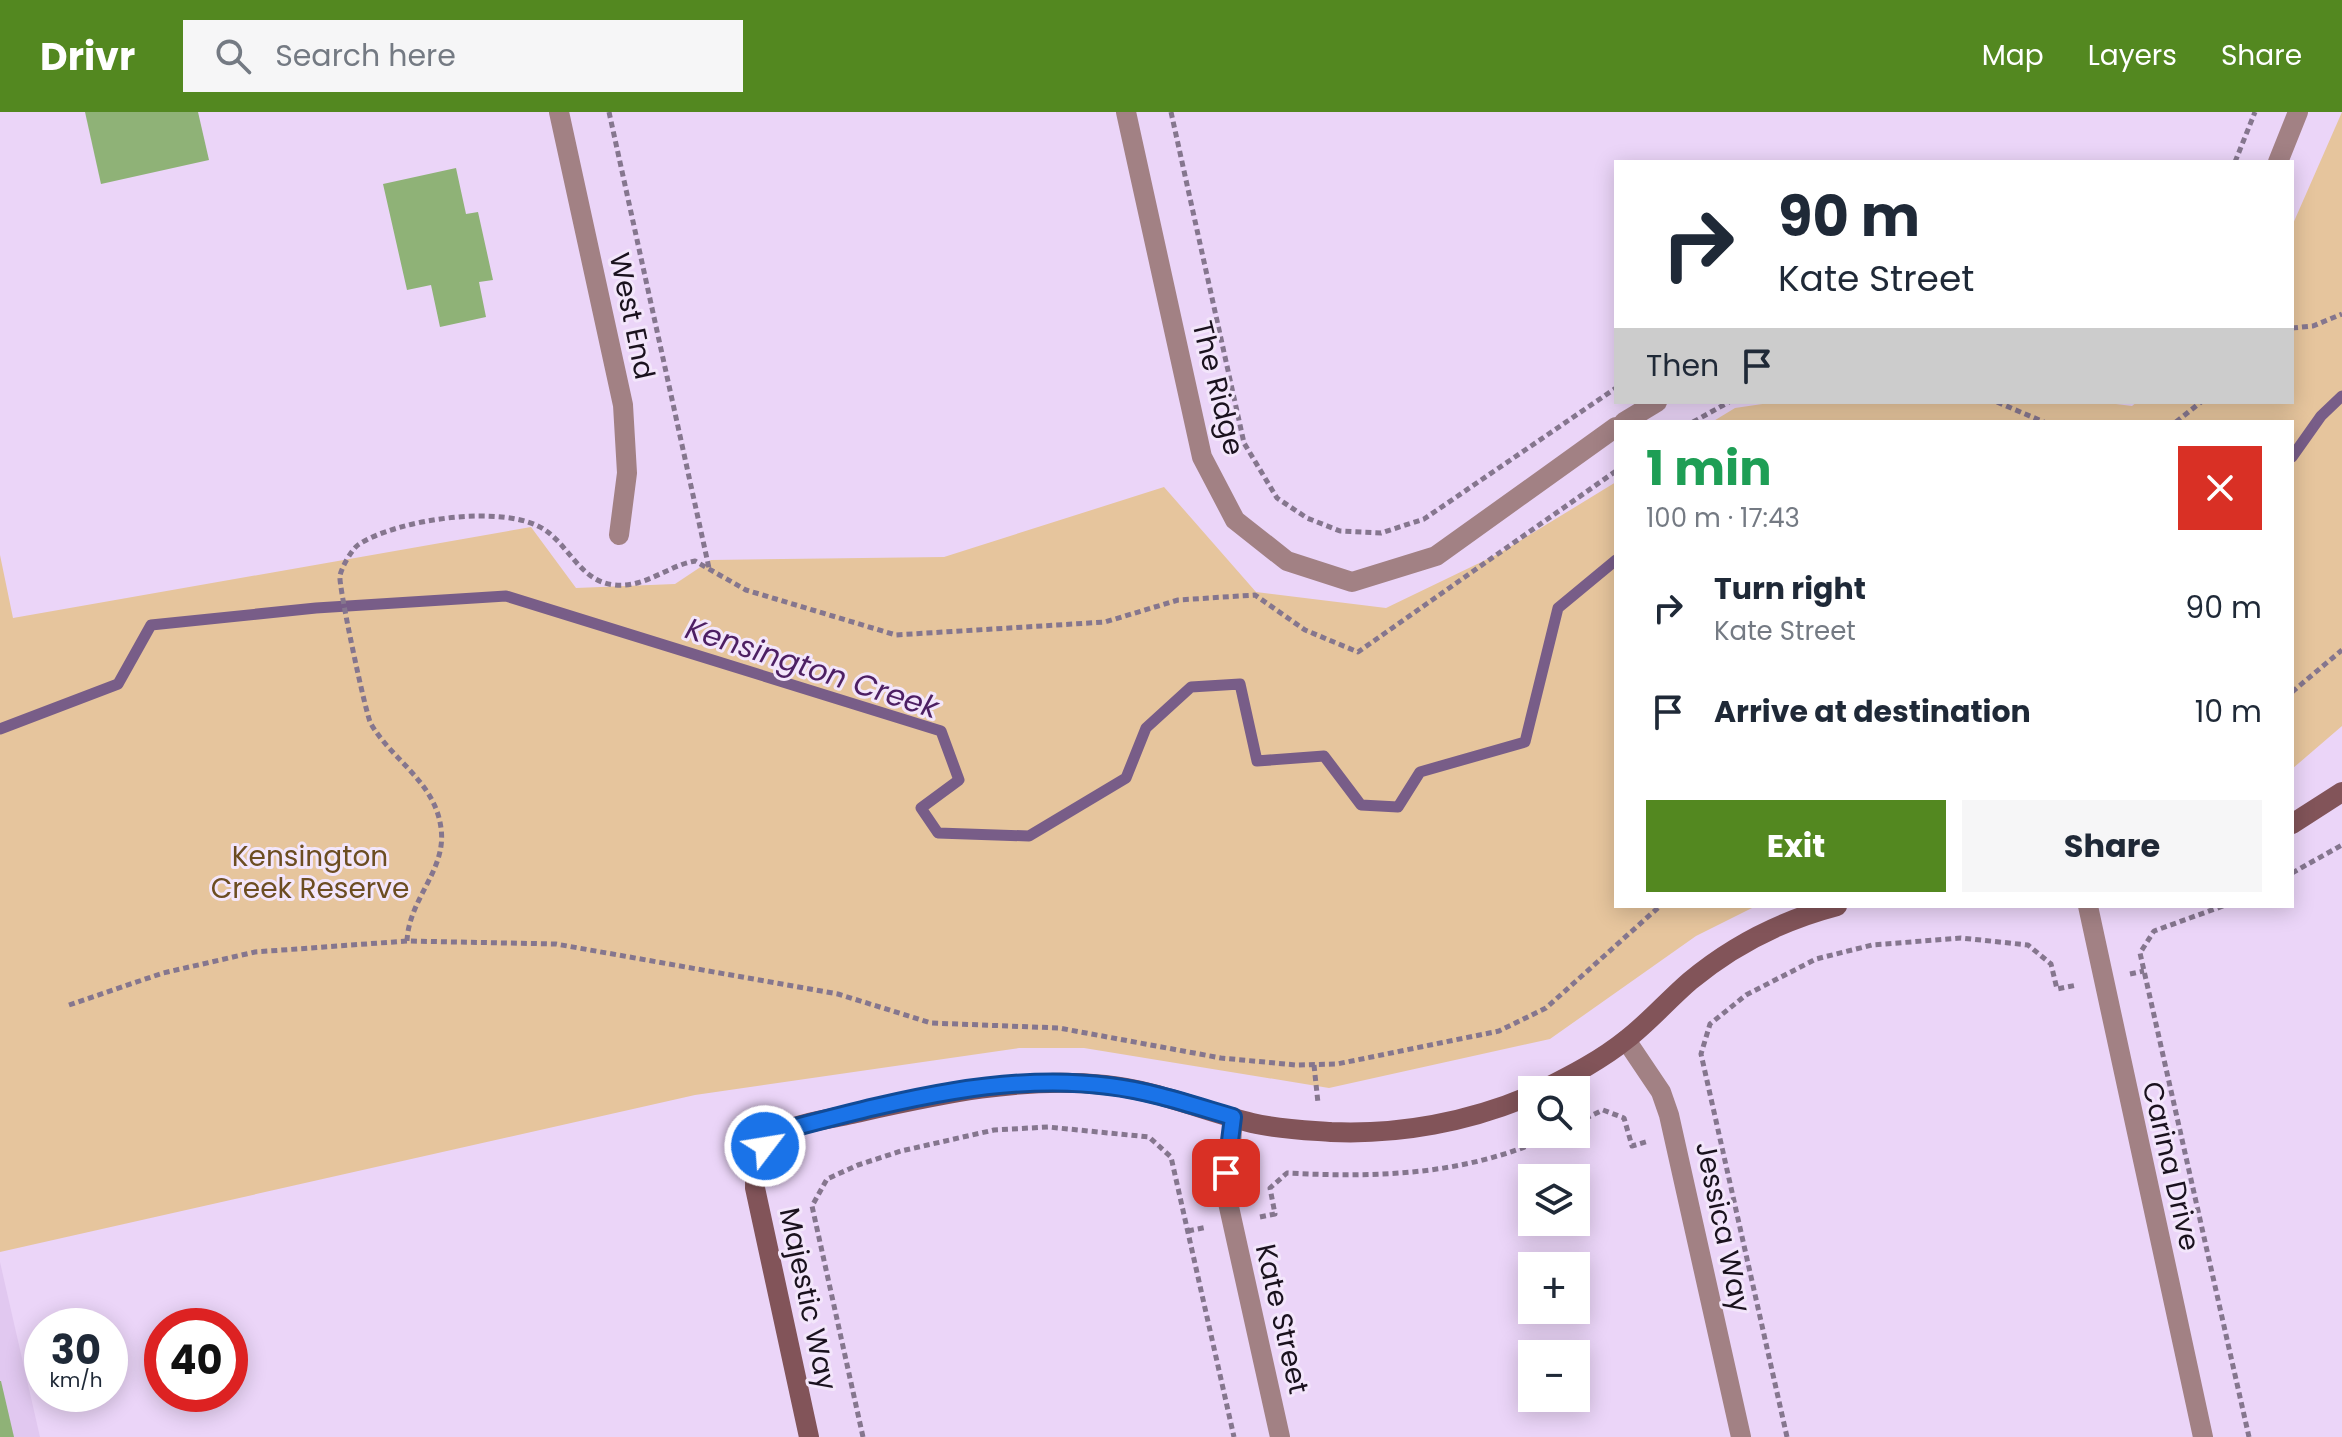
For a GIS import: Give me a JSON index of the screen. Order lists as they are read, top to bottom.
{
  "streets": {
    "street": [
      "West End",
      "The Ridge",
      "Carina Drive",
      "Jessica Way",
      "Majestic Way",
      "Kate Street"
    ]
  },
  "crossings": [
    ["Majestic Way", "Kate Street"]
  ],
  "water": ["Kensington Creek"],
  "parks": ["Kensington Creek Reserve"],
  "page": {
    "header": "Drivr",
    "search": "Search here",
    "nav": ["Map", "Layers", "Share"],
    "turn": ["90 m", "Kate Street"],
    "then": "Then",
    "heading": ["1 min", "100 m · 17:43"],
    "list": [
      {
        "name": "Turn right",
        "note": "Kate Street",
        "value": "90 m"
      },
      {
        "name": "Arrive at destination",
        "value": "10 m"
      }
    ],
    "buttons": ["Exit", "Share"],
    "map_buttons": ["+", "−"],
    "speed": "30 km/h",
    "limit": "40"
  }
}
